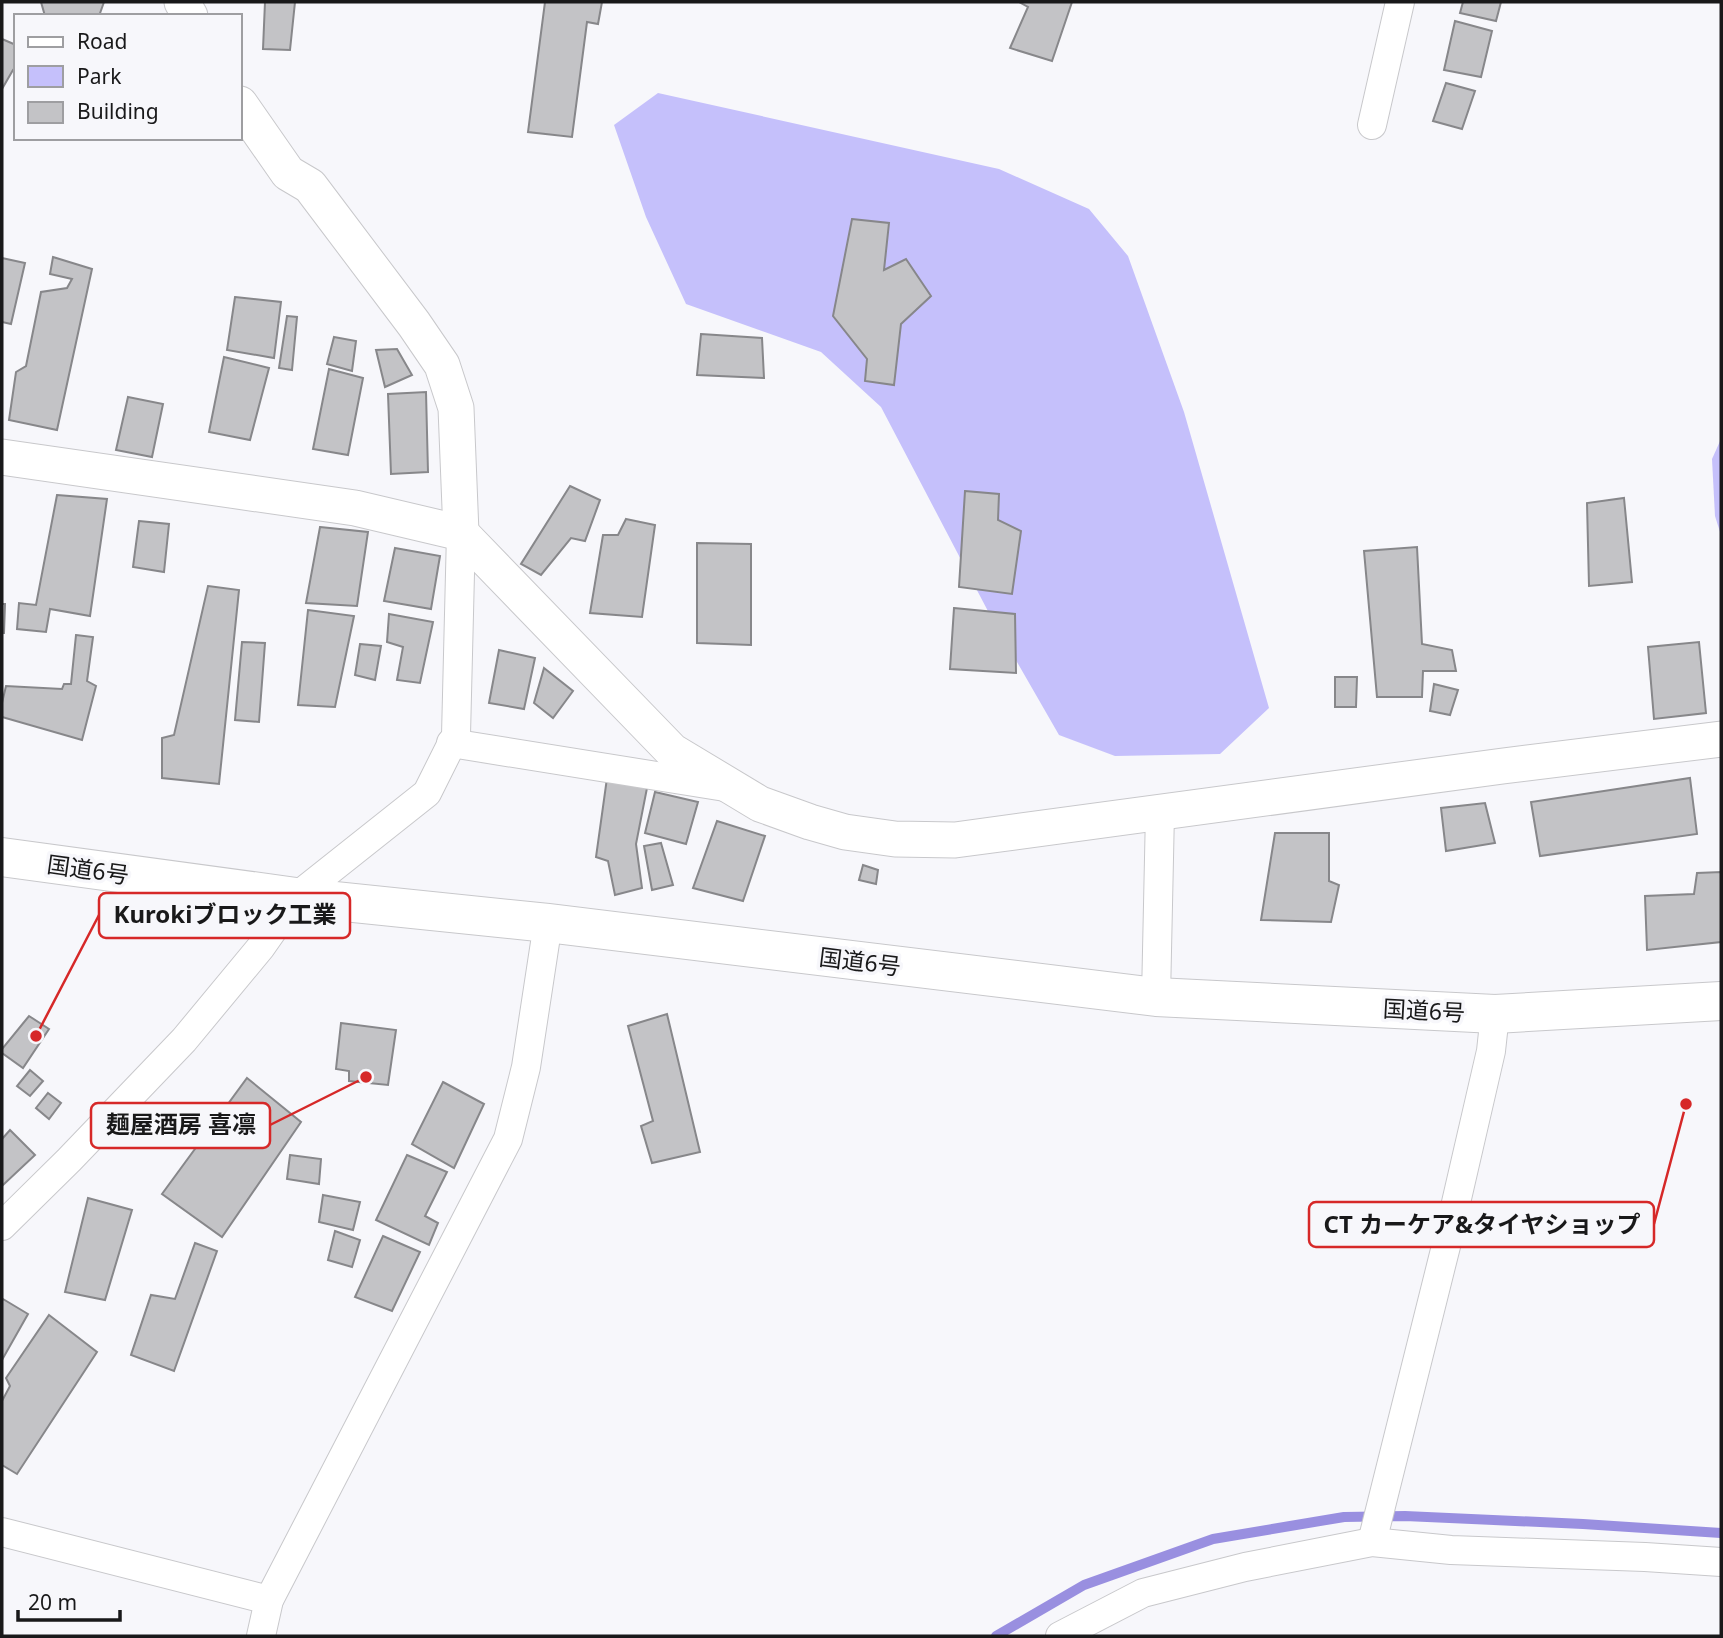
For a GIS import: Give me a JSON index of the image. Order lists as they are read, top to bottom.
{
  "streets": {
    "highway": ["国道6号"]
  },
  "places": ["Kurokiブロック工業", "麺屋酒房 喜凛", "CT カーケア&タイヤショップ"],
  "legend": ["Road", "Park", "Building"],
  "scale_bar": "20 m"
}
